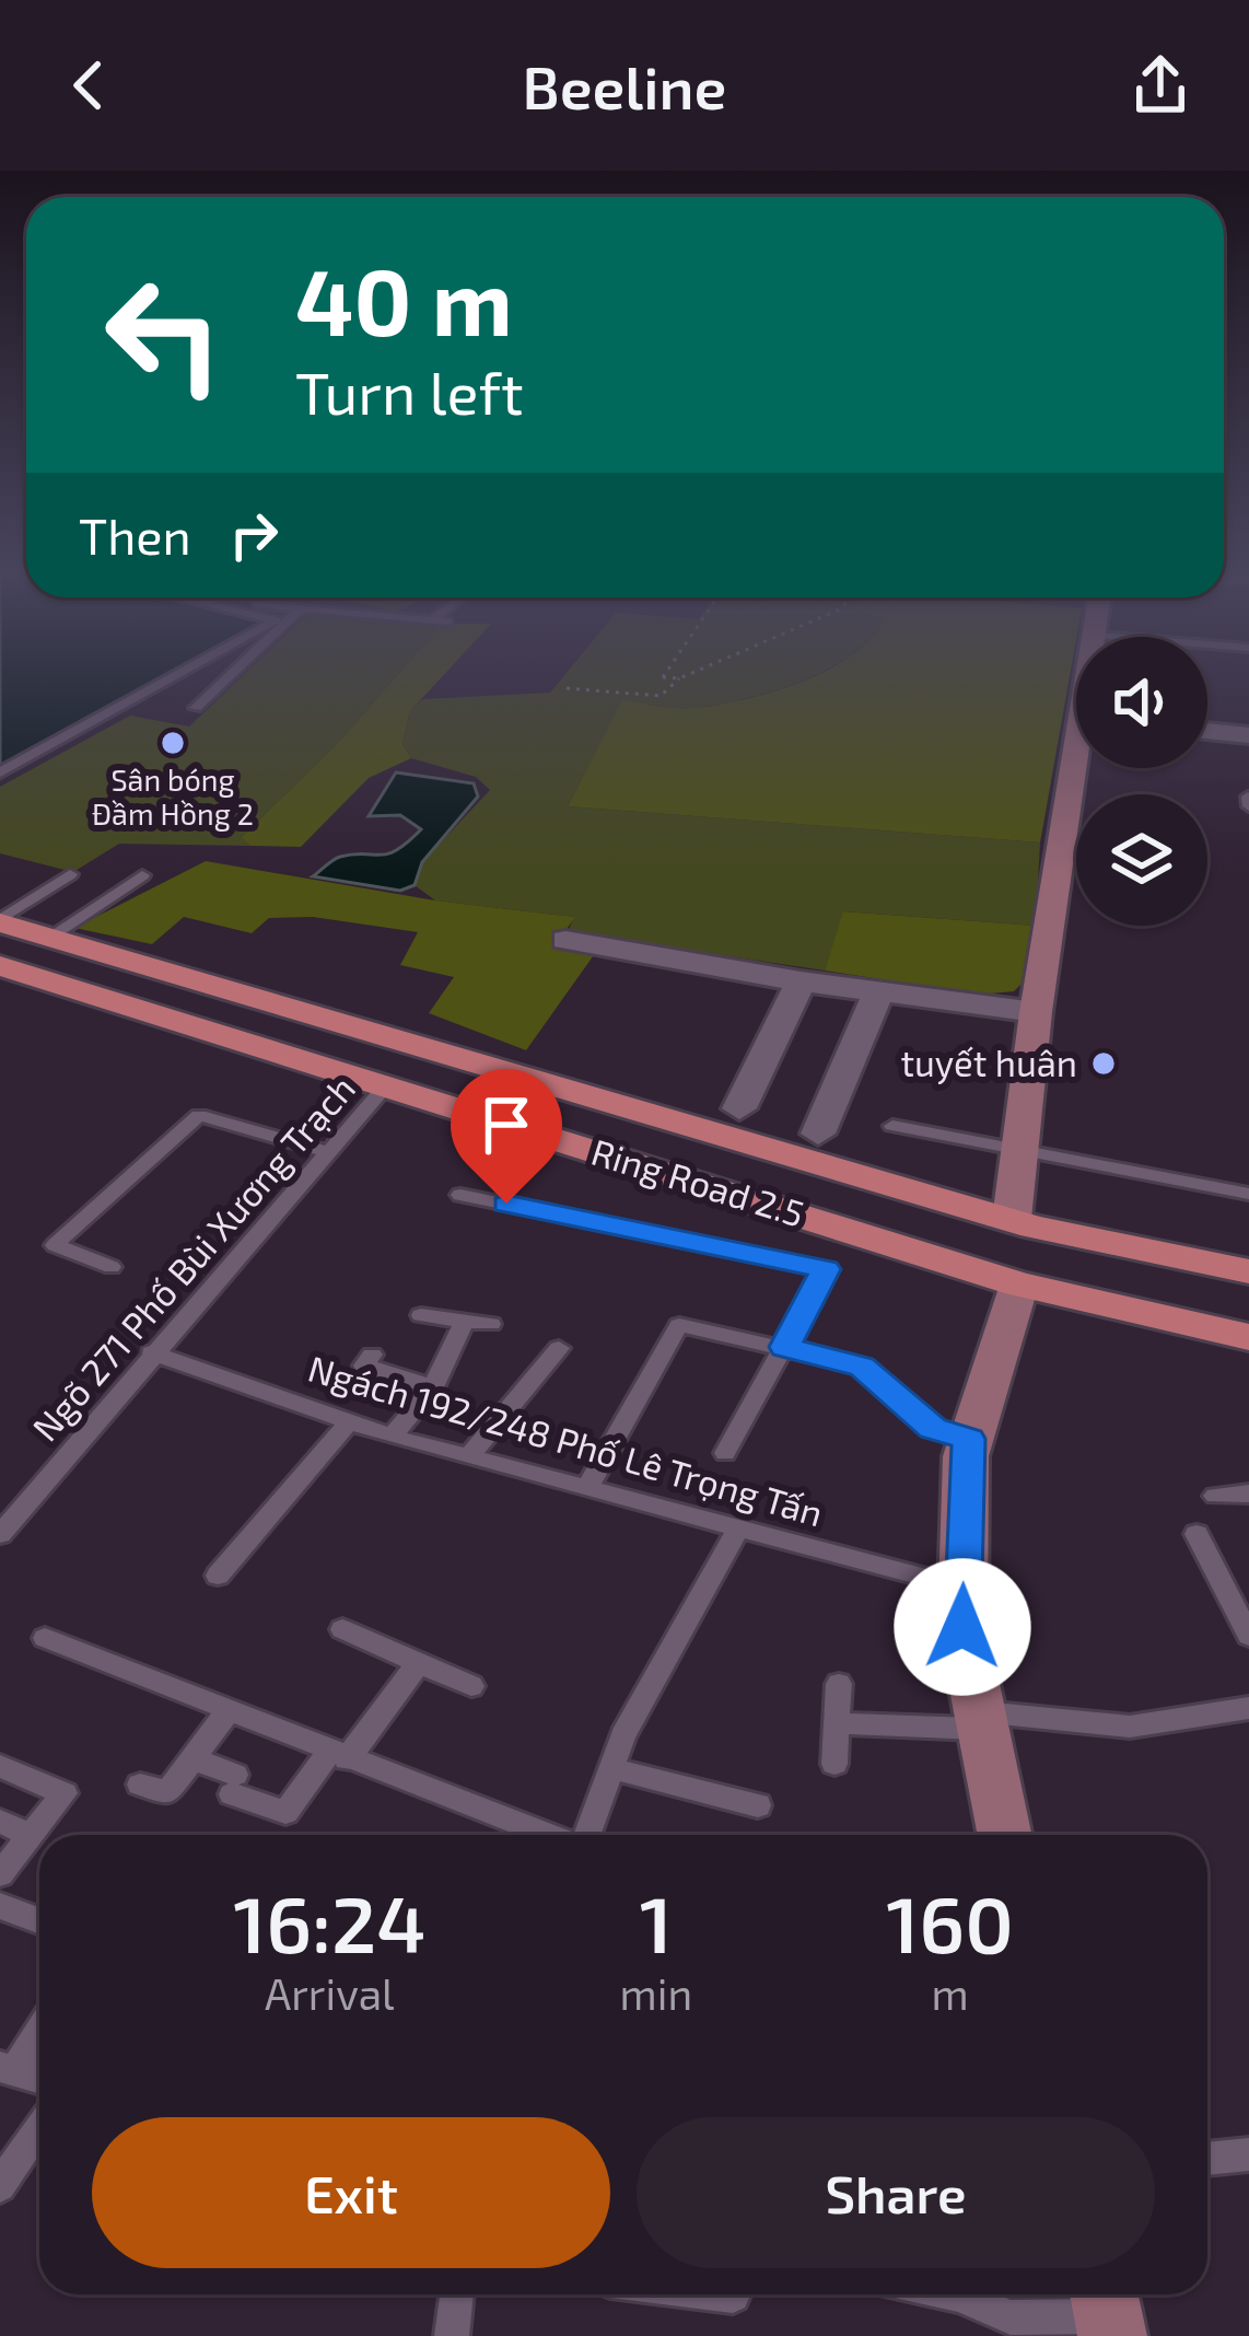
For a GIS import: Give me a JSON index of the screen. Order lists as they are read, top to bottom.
{
  "streets": {
    "main road": ["Ring Road 2.5"],
    "lane": ["Ngõ 271 Phố Bùi Xương Trạch", "Ngách 192/248 Phố Lê Trọng Tấn"]
  },
  "crossings": [
    ["Ring Road 2.5", "Ngõ 271 Phố Bùi Xương Trạch"],
    ["Ngõ 271 Phố Bùi Xương Trạch", "Ngách 192/248 Phố Lê Trọng Tấn"]
  ],
  "places": ["Sân bóng Đầm Hồng 2", "tuyết huân"],
  "page": {
    "header": "Beeline",
    "turn": ["40 m", "Turn left"],
    "then": "Then",
    "eta": [
      "16:24",
      "Arrival",
      "1",
      "min",
      "160",
      "m"
    ],
    "buttons": ["Exit", "Share"]
  }
}
